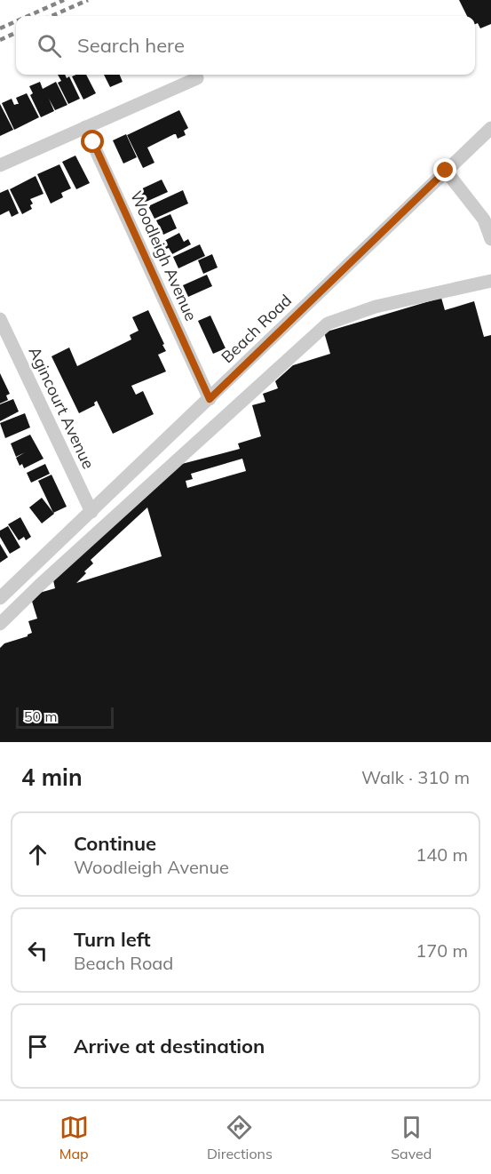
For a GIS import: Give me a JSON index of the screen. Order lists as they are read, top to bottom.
{
  "streets": {
    "street": ["Woodleigh Avenue", "Beach Road", "Agincourt Avenue"]
  },
  "crossings": [
    ["Woodleigh Avenue", "Beach Road"],
    ["Beach Road", "Agincourt Avenue"]
  ],
  "scale_bar": "50 m",
  "page": {
    "search": "Search here",
    "scale": "50 m",
    "heading": ["4 min", "Walk · 310 m"],
    "list": [
      ["Continue", "Woodleigh Avenue", "140 m"],
      ["Turn left", "Beach Road", "170 m"],
      "Arrive at destination"
    ],
    "nav": ["Map", "Directions", "Saved"]
  }
}
